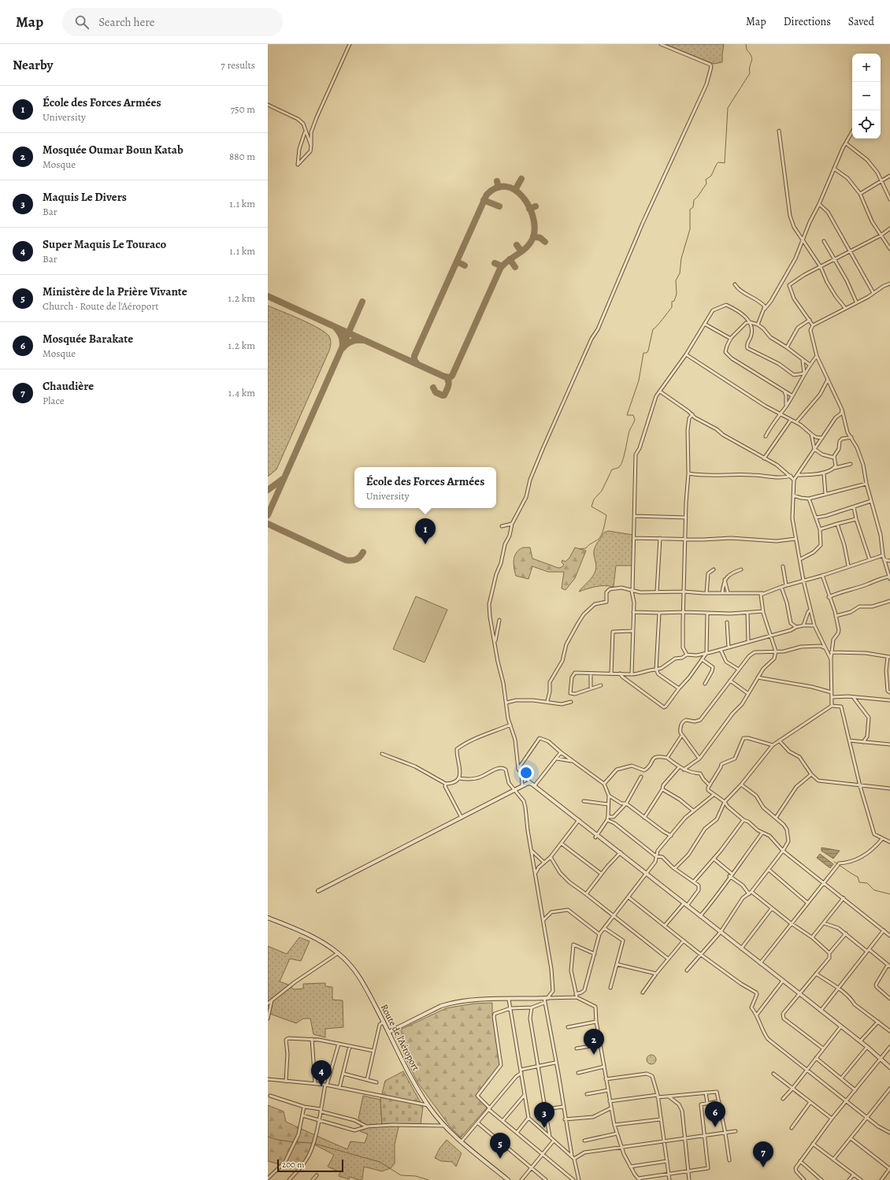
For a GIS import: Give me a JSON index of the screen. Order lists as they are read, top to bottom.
{
  "streets": {
    "main road": ["Route de l'Aéroport"]
  },
  "scale_bar": "200 m",
  "page": {
    "header": "Map",
    "search": "Search here",
    "nav": ["Map", "Directions", "Saved"],
    "heading": ["Nearby", "7 results"],
    "map_buttons": ["+", "−"],
    "list": [
      {
        "mark": "1",
        "name": "École des Forces Armées",
        "note": "University",
        "value": "750 m"
      },
      {
        "mark": "2",
        "name": "Mosquée Oumar Boun Katab",
        "note": "Mosque",
        "value": "880 m"
      },
      {
        "mark": "3",
        "name": "Maquis Le Divers",
        "note": "Bar",
        "value": "1.1 km"
      },
      {
        "mark": "4",
        "name": "Super Maquis Le Touraco",
        "note": "Bar",
        "value": "1.1 km"
      },
      {
        "mark": "5",
        "name": "Ministère de la Prière Vivante",
        "note": "Church · Route de l'Aéroport",
        "value": "1.2 km"
      },
      {
        "mark": "6",
        "name": "Mosquée Barakate",
        "note": "Mosque",
        "value": "1.2 km"
      },
      {
        "mark": "7",
        "name": "Chaudière",
        "note": "Place",
        "value": "1.4 km"
      }
    ],
    "popup": ["École des Forces Armées", "University"],
    "pins": [
      "1",
      "2",
      "4",
      "6",
      "3",
      "5",
      "7"
    ],
    "scale": "200 m"
  }
}
